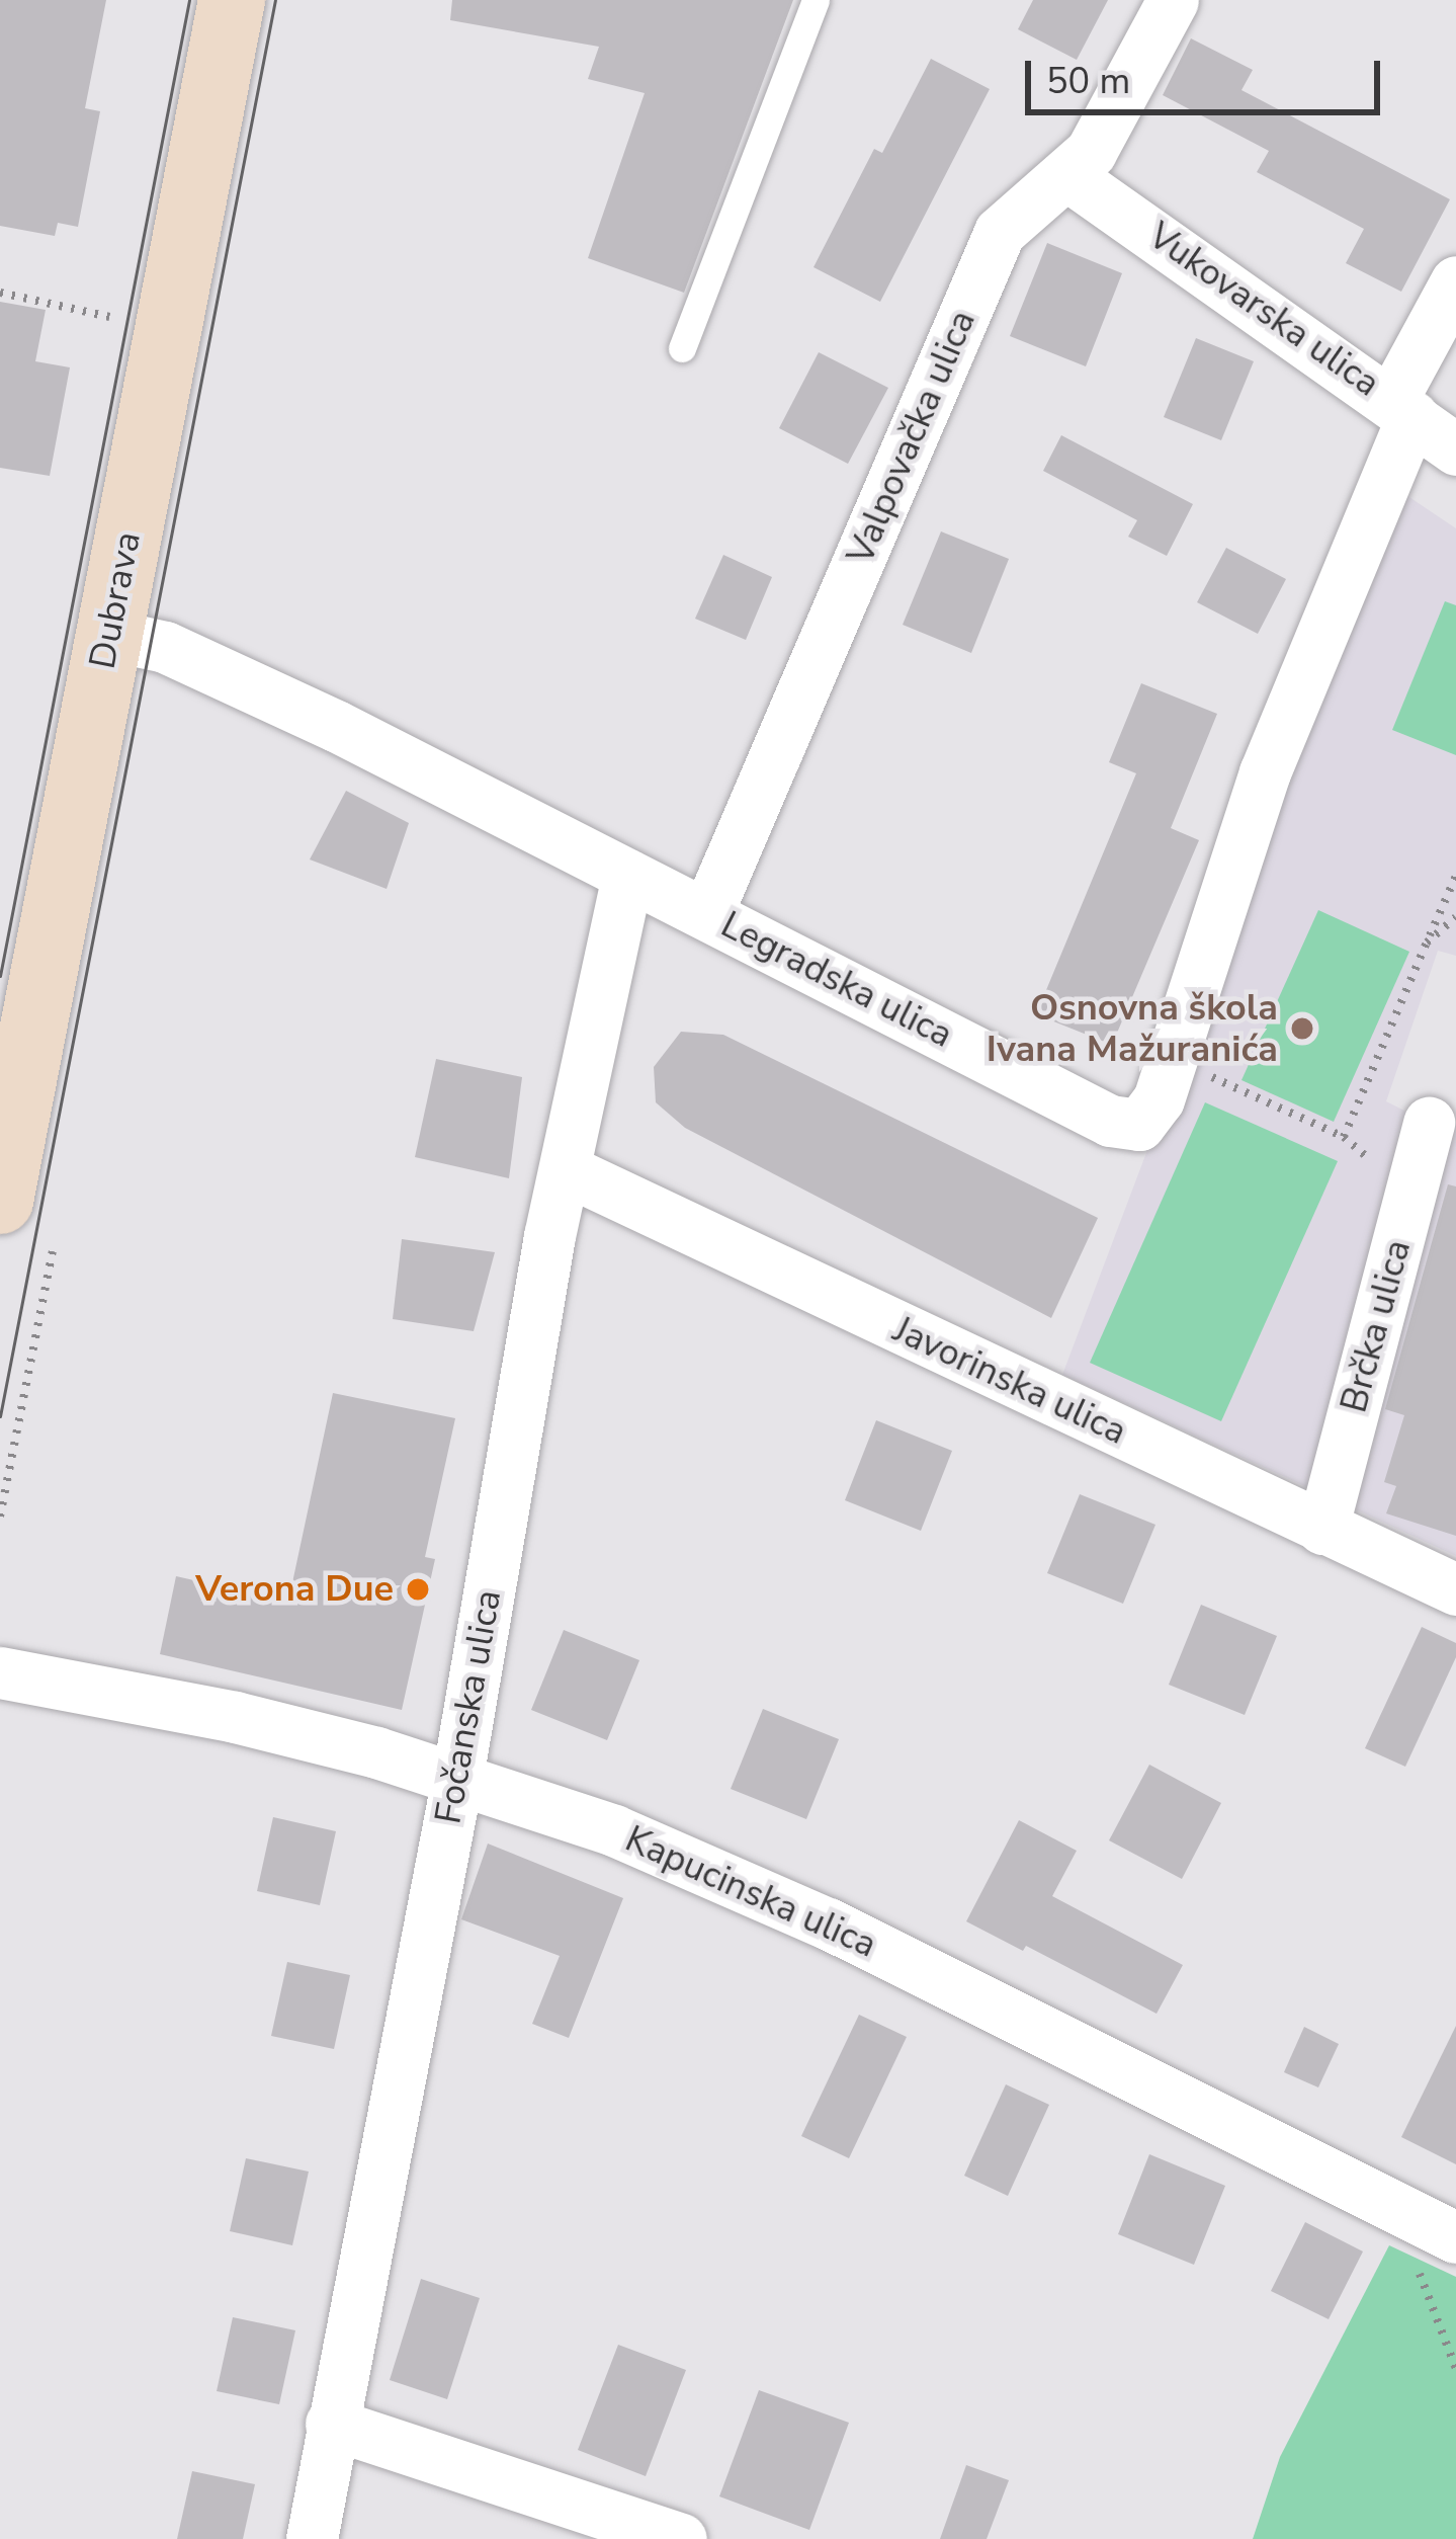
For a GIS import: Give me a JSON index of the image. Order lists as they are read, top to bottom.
{
  "streets": {
    "main road": ["Dubrava"],
    "street": [
      "Vukovarska ulica",
      "Valpovačka ulica",
      "Legradska ulica",
      "Brčka ulica",
      "Javorinska ulica",
      "Fočanska ulica",
      "Kapucinska ulica"
    ]
  },
  "crossings": [
    ["Vukovarska ulica", "Valpovačka ulica"],
    ["Vukovarska ulica", "Legradska ulica"],
    ["Valpovačka ulica", "Legradska ulica"],
    ["Dubrava", "Legradska ulica"],
    ["Legradska ulica", "Fočanska ulica"],
    ["Brčka ulica", "Javorinska ulica"],
    ["Javorinska ulica", "Fočanska ulica"],
    ["Fočanska ulica", "Kapucinska ulica"]
  ],
  "places": ["Osnovna škola Ivana Mažuranića", "Verona Due"],
  "scale_bar": "50 m"
}
